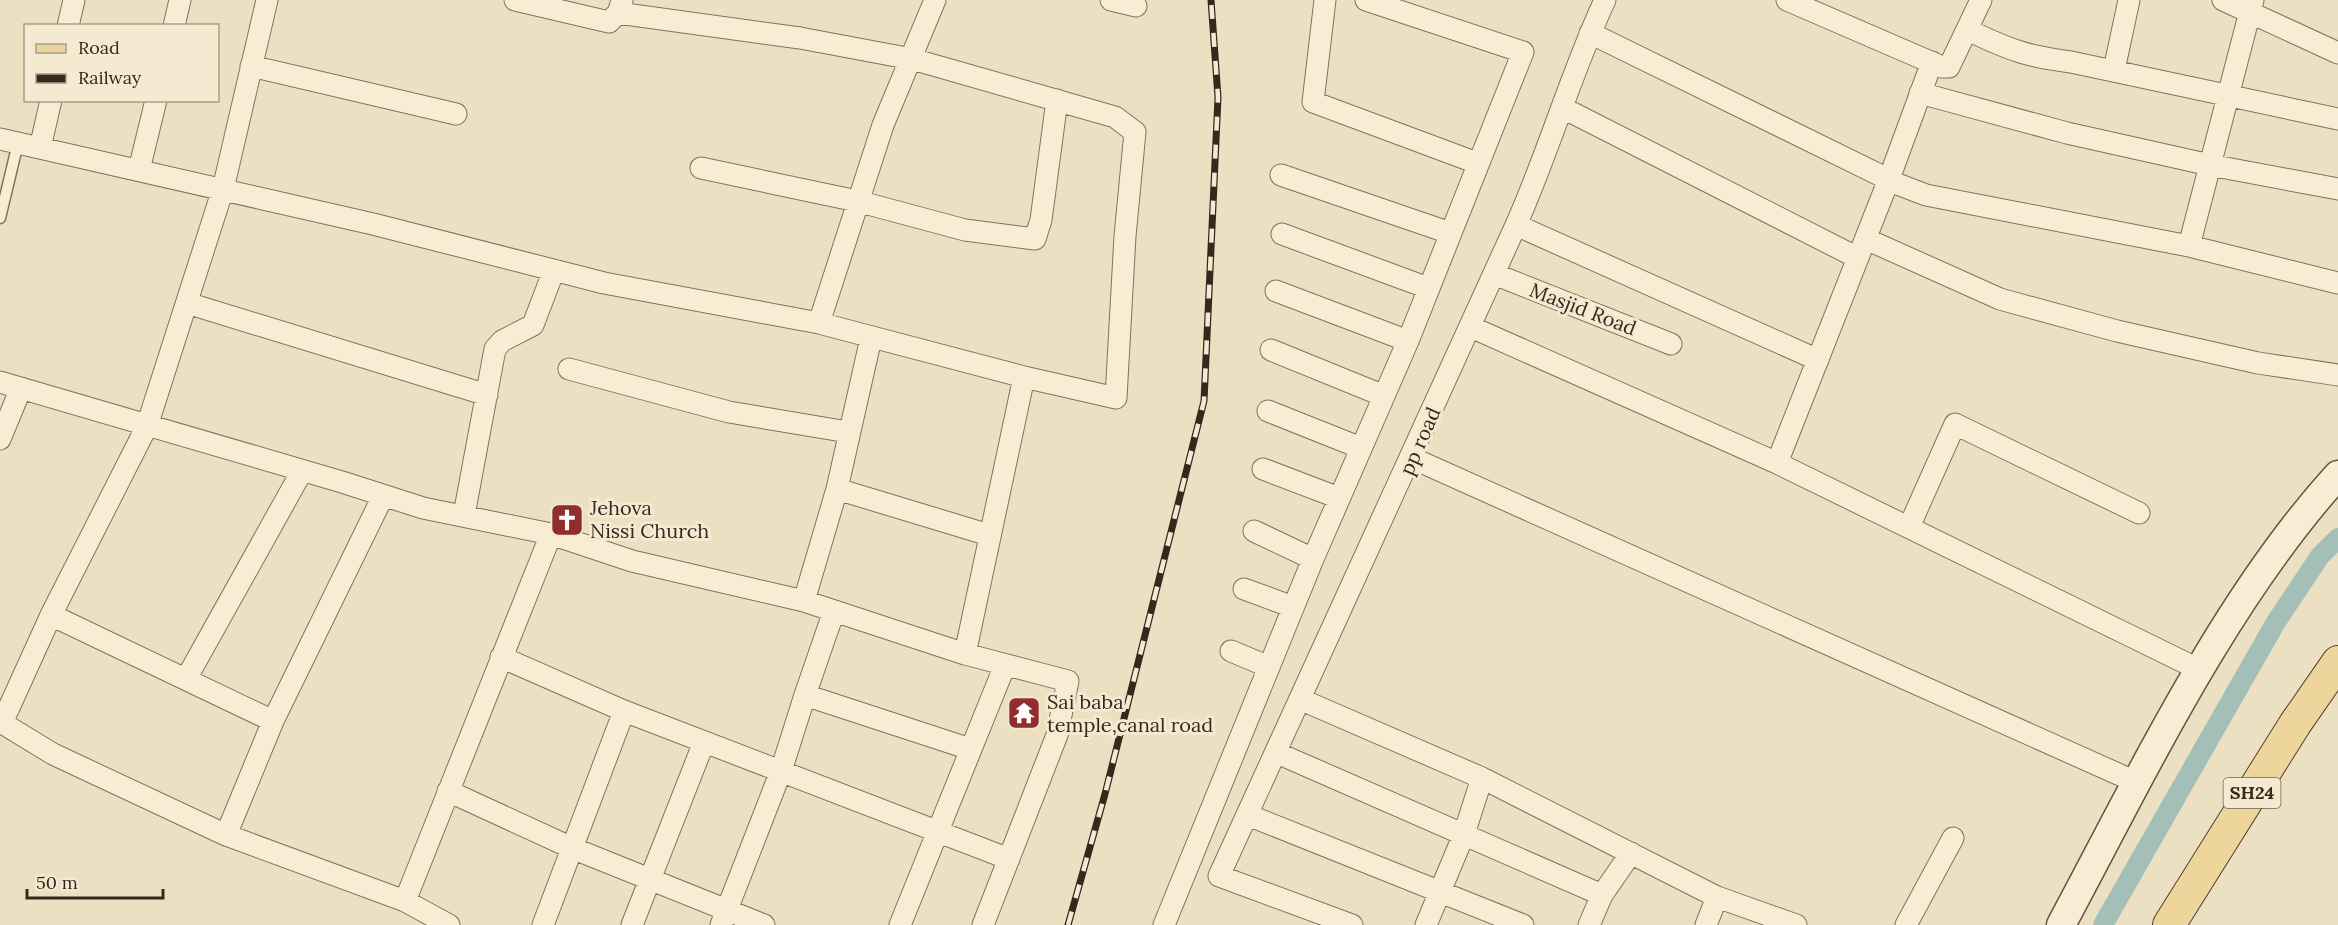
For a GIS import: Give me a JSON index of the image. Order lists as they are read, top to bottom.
{
  "streets": {
    "main road": ["SH24"],
    "street": ["Masjid Road", "pp road"]
  },
  "crossings": [
    ["Masjid Road", "pp road"]
  ],
  "places": {
    "church": ["Jehova Nissi Church"],
    "temple": ["Sai baba temple,canal road"]
  },
  "legend": ["Road", "Railway"],
  "scale_bar": "50 m"
}
